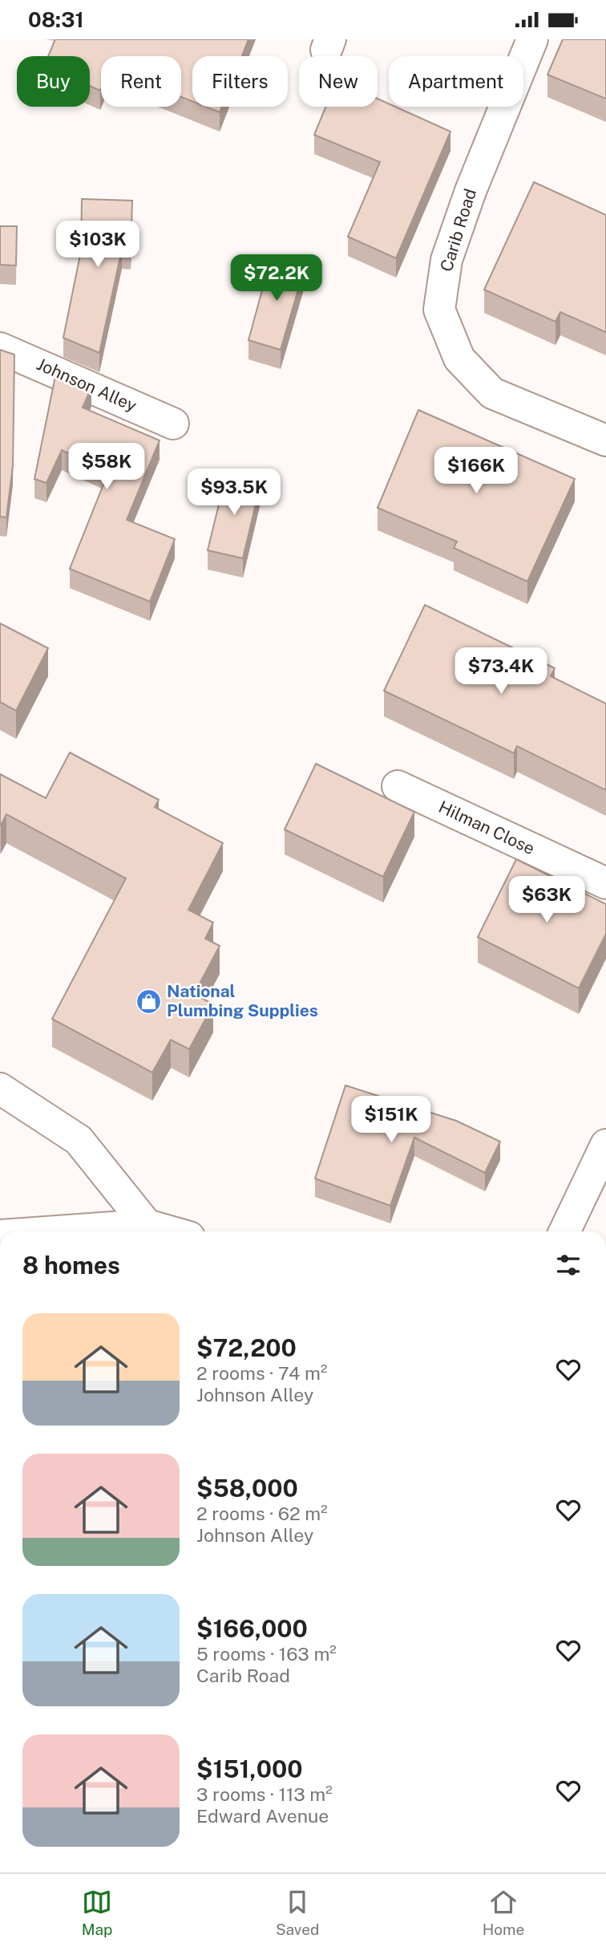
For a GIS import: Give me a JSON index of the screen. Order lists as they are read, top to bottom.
{
  "streets": {
    "street": ["Carib Road", "Johnson Alley", "Hilman Close"]
  },
  "places": {
    "shop": ["National Plumbing Supplies"]
  },
  "page": {
    "status": "08:31",
    "chip": [
      "Buy",
      "Rent",
      "Filters",
      "New",
      "Apartment"
    ],
    "price": [
      "$103K",
      "$72.2K",
      "$58K",
      "$166K",
      "$93.5K",
      "$73.4K",
      "$63K",
      "$151K"
    ],
    "heading": "8 homes",
    "list": [
      {
        "name": "$72,200",
        "note": "2 rooms · 74 m² · Johnson Alley"
      },
      {
        "name": "$58,000",
        "note": "2 rooms · 62 m² · Johnson Alley"
      },
      {
        "name": "$166,000",
        "note": "5 rooms · 163 m² · Carib Road"
      },
      {
        "name": "$151,000",
        "note": "3 rooms · 113 m² · Edward Avenue"
      }
    ],
    "tabs": ["Map", "Saved", "Home"]
  }
}
